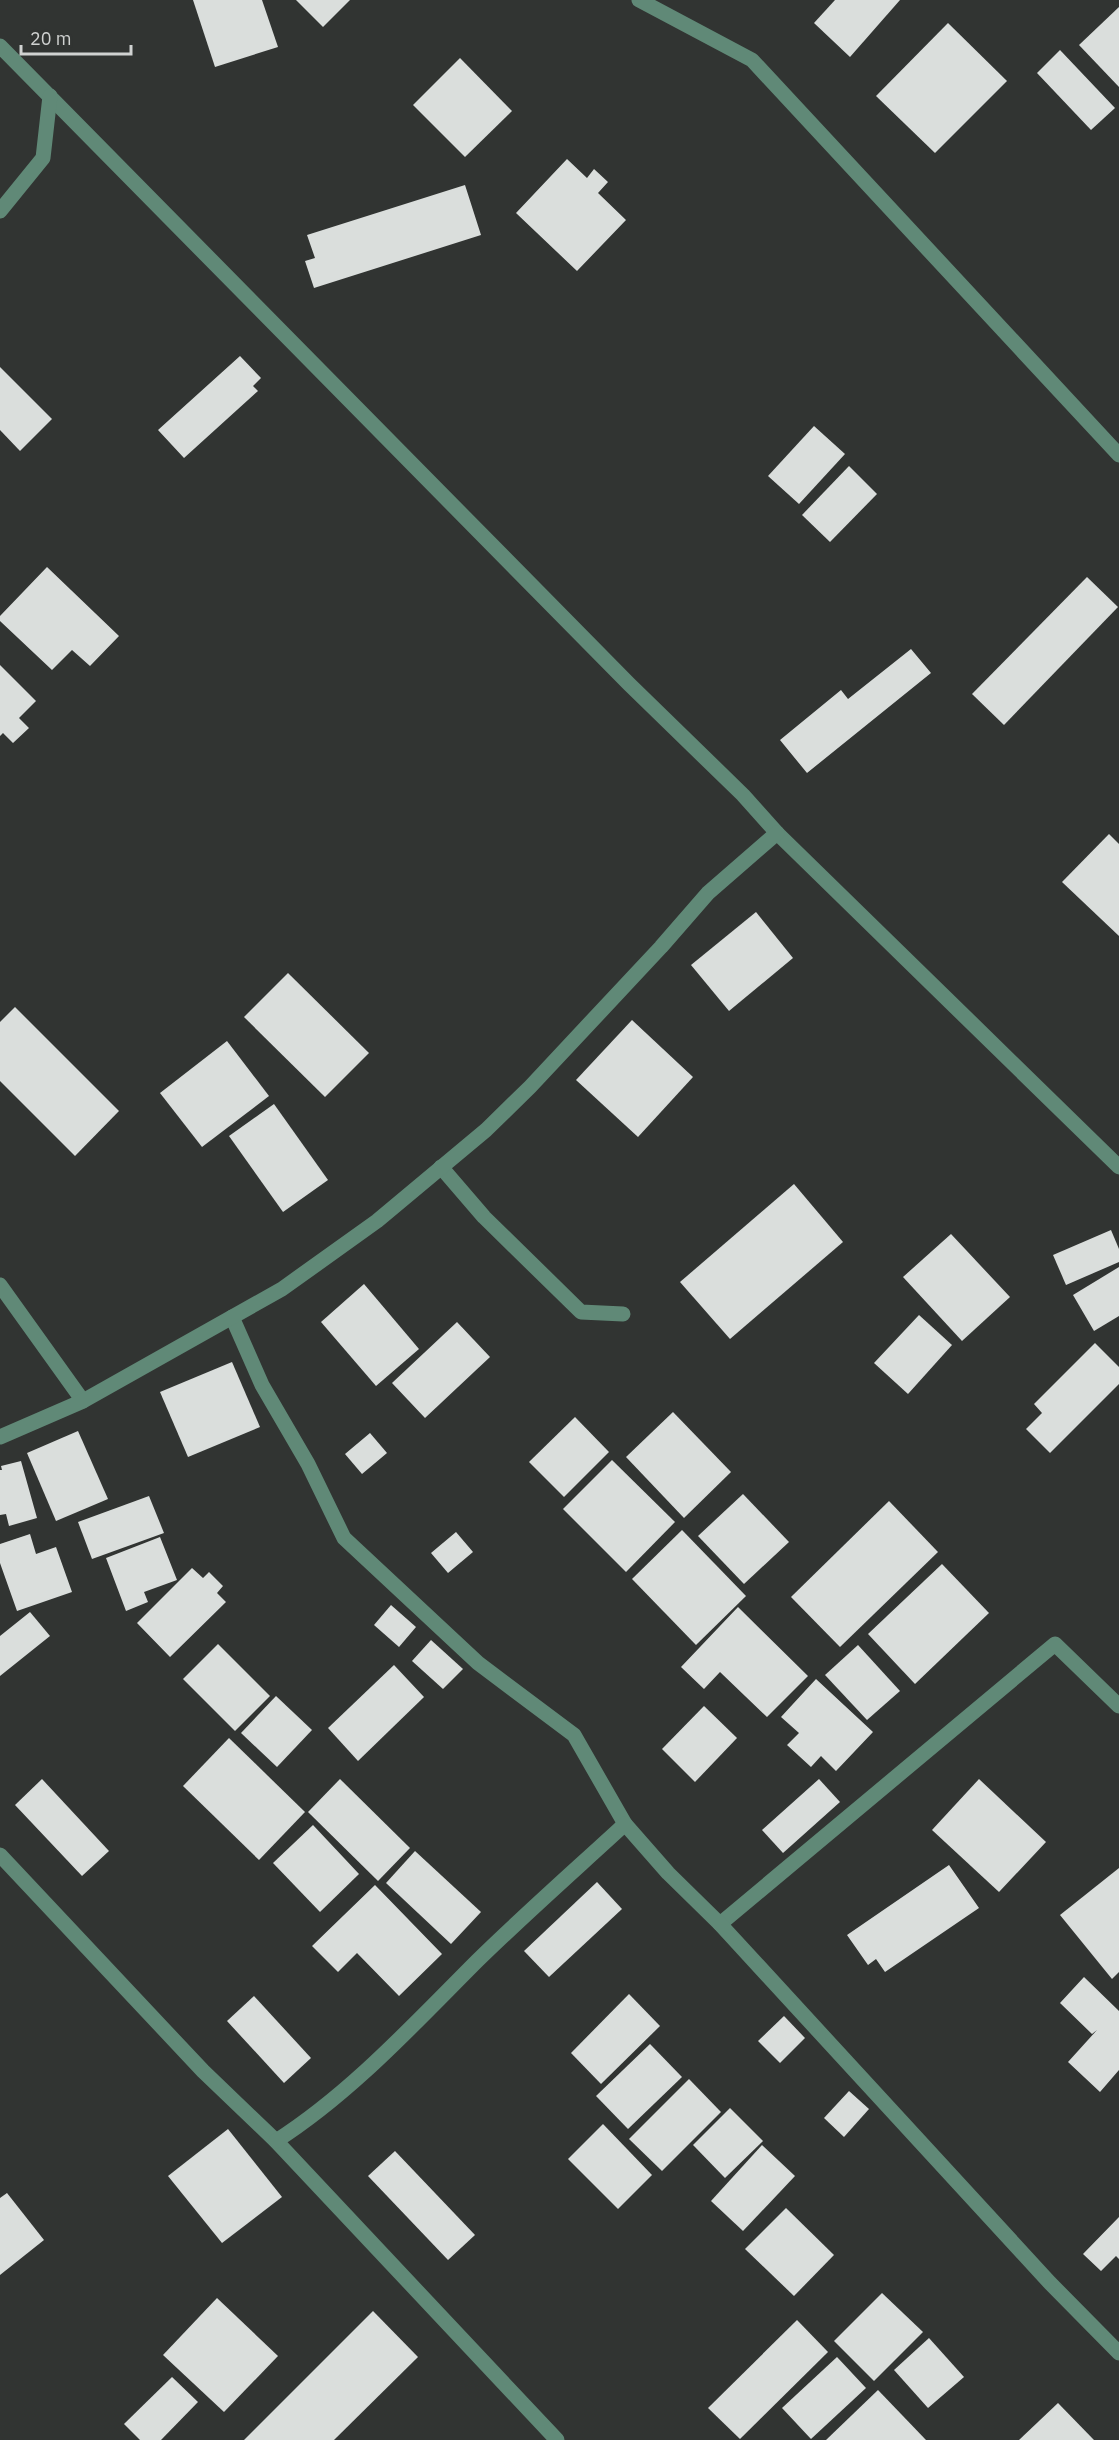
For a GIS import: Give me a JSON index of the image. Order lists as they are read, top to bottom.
{
  "scale_bar": "20 m"
}
